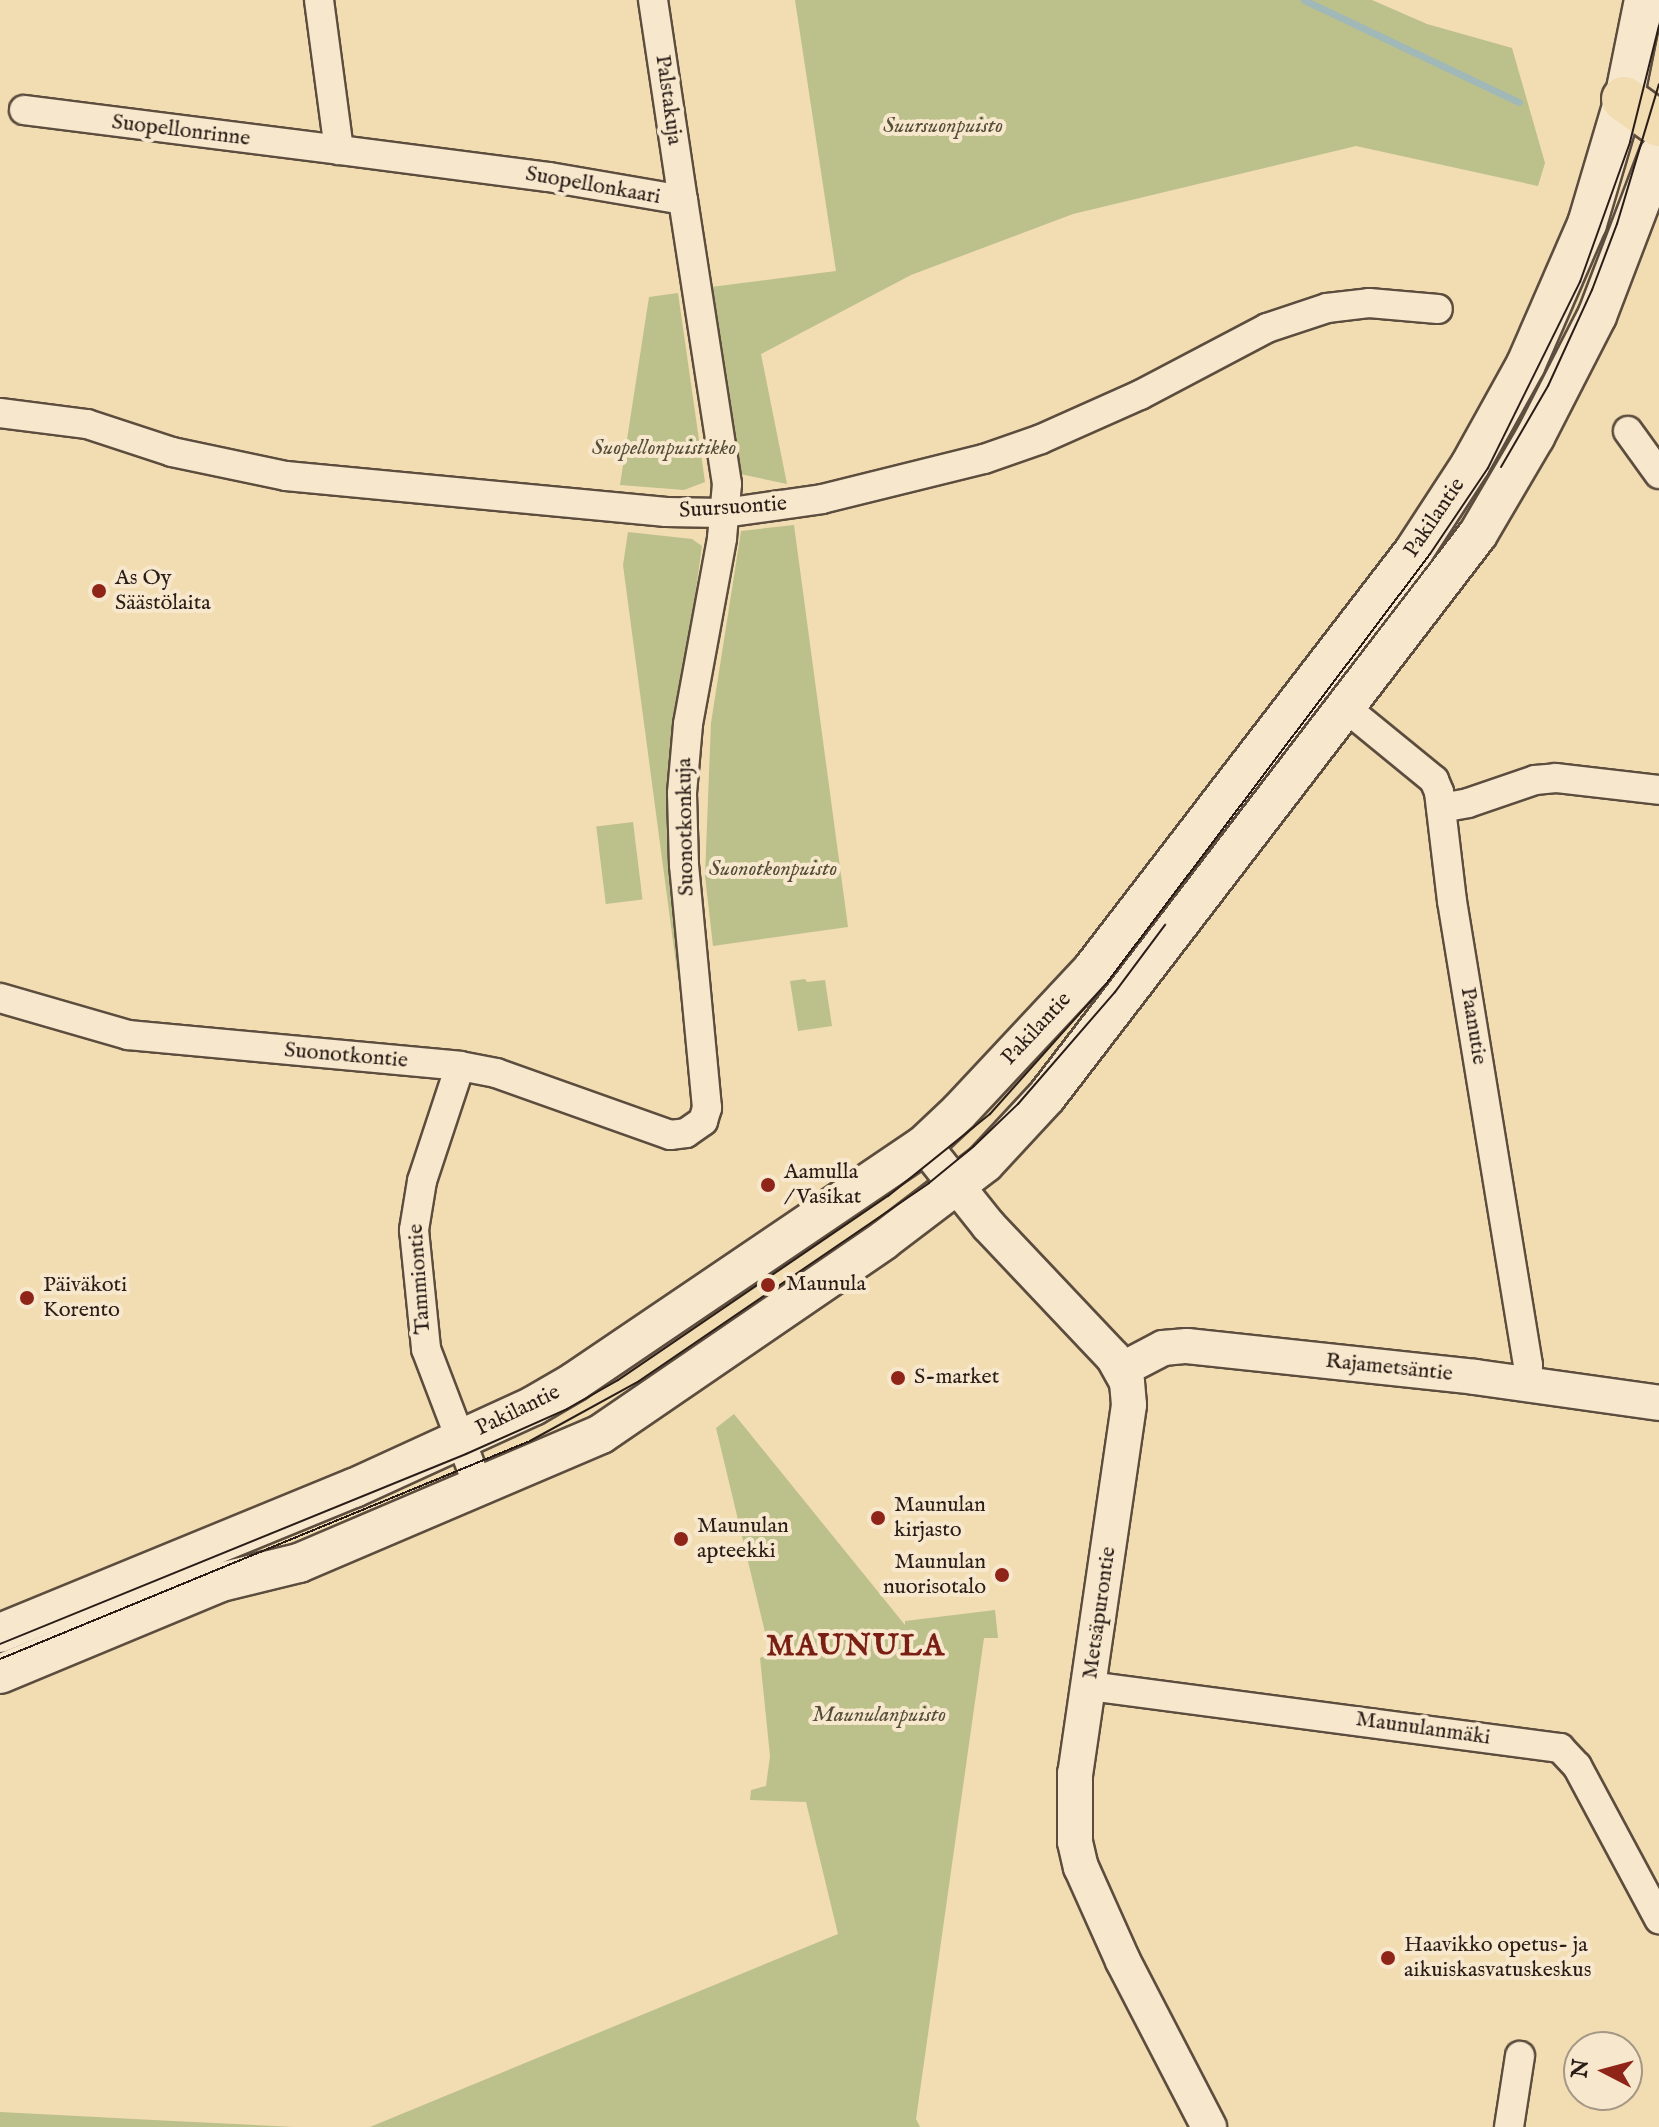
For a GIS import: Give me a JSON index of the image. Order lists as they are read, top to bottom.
{
  "streets": {
    "main road": ["Pakilantie"],
    "street": [
      "Palstakuja",
      "Suopellonrinne",
      "Suopellonkaari",
      "Suursuontie",
      "Suonotkonkuja",
      "Paanutie",
      "Suonotkontie",
      "Tammiontie",
      "Rajametsäntie",
      "Metsäpurontie",
      "Maunulanmäki"
    ]
  },
  "crossings": [
    ["Palstakuja", "Suopellonkaari"],
    ["Suopellonrinne", "Suopellonkaari"],
    ["Suopellonkaari", "Suursuontie"],
    ["Suopellonkaari", "Suonotkonkuja"],
    ["Suursuontie", "Suonotkonkuja"],
    ["Pakilantie", "Paanutie"],
    ["Pakilantie", "Tammiontie"],
    ["Suonotkonkuja", "Suonotkontie"],
    ["Paanutie", "Rajametsäntie"],
    ["Suonotkontie", "Tammiontie"],
    ["Rajametsäntie", "Metsäpurontie"],
    ["Metsäpurontie", "Maunulanmäki"]
  ],
  "districts": ["MAUNULA"],
  "parks": [
    "Suursuonpuisto",
    "Suopellonpuistikko",
    "Suonotkonpuisto",
    "Maunulanpuisto"
  ],
  "places": [
    "As Oy Säästölaita",
    "Aamulla / Vasikat",
    "Maunula",
    "Päiväkoti Korento",
    "S-market",
    "Maunulan kirjasto",
    "Maunulan apteekki",
    "Maunulan nuorisotalo",
    "Haavikko opetus- ja aikuiskasvatuskeskus"
  ],
  "north": "left"
}
